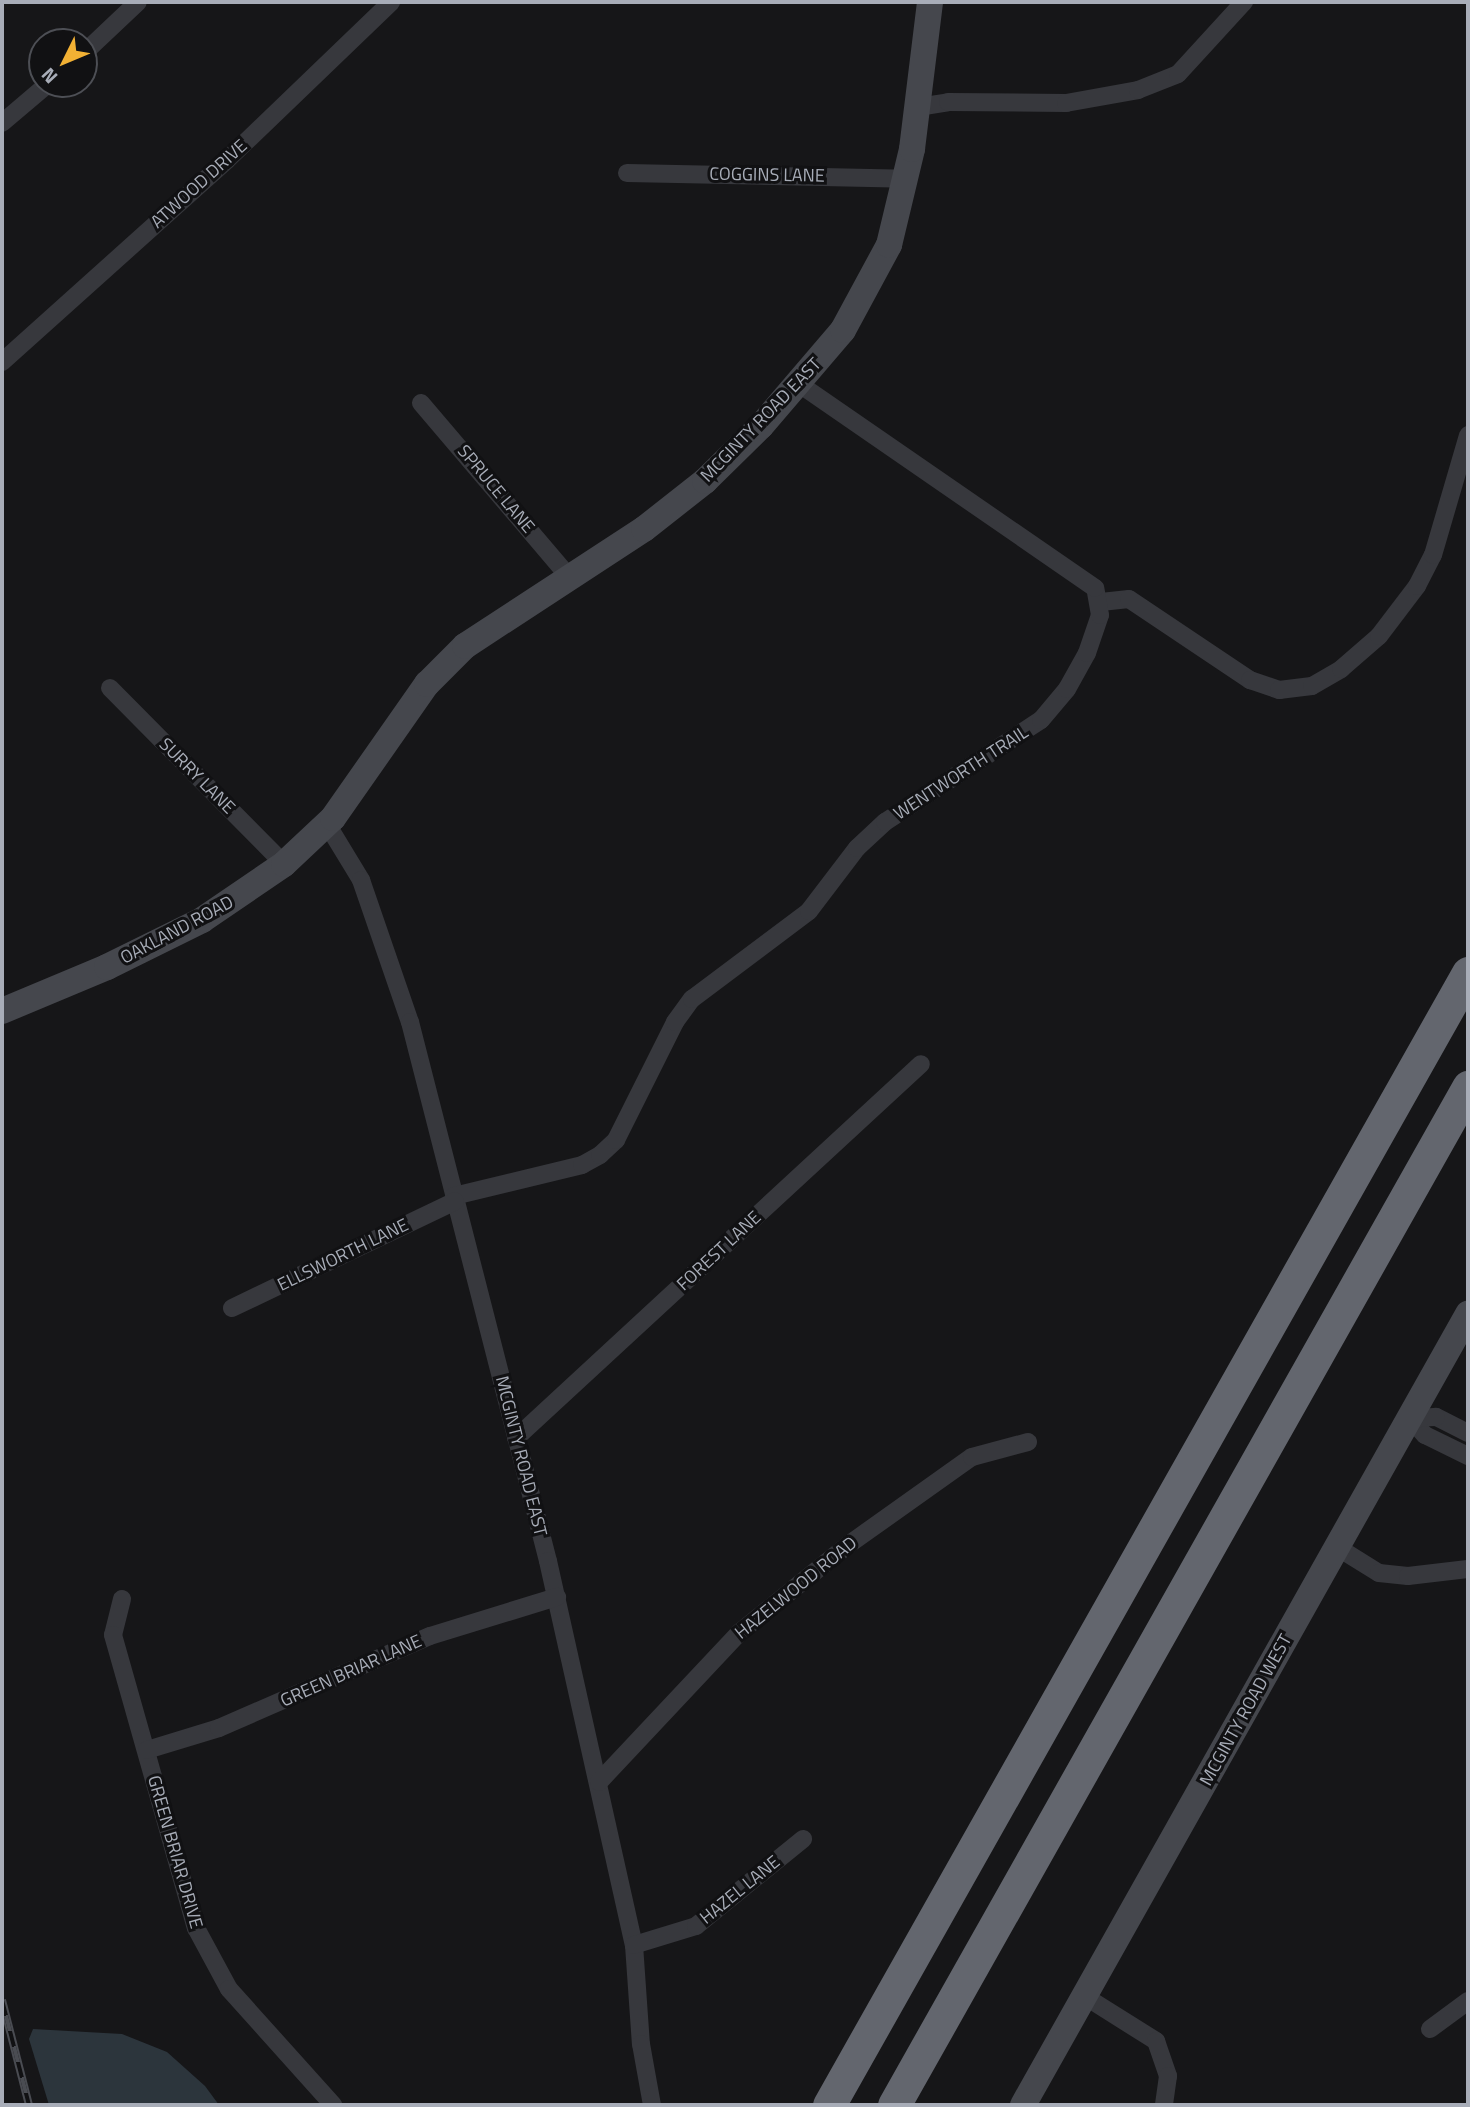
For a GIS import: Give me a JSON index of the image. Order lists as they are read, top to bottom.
{
  "streets": {
    "street": [
      "COGGINS LANE",
      "ATWOOD DRIVE",
      "MCGINTY ROAD EAST",
      "SPRUCE LANE",
      "WENTWORTH TRAIL",
      "SURRY LANE",
      "OAKLAND ROAD",
      "FOREST LANE",
      "ELLSWORTH LANE",
      "HAZELWOOD ROAD",
      "GREEN BRIAR LANE",
      "MCGINTY ROAD WEST",
      "GREEN BRIAR DRIVE",
      "HAZEL LANE"
    ]
  },
  "crossings": [
    ["COGGINS LANE", "MCGINTY ROAD EAST"],
    ["MCGINTY ROAD EAST", "SPRUCE LANE"],
    ["MCGINTY ROAD EAST", "WENTWORTH TRAIL"],
    ["MCGINTY ROAD EAST", "OAKLAND ROAD"],
    ["MCGINTY ROAD EAST", "FOREST LANE"],
    ["MCGINTY ROAD EAST", "ELLSWORTH LANE"],
    ["MCGINTY ROAD EAST", "HAZELWOOD ROAD"],
    ["MCGINTY ROAD EAST", "GREEN BRIAR LANE"],
    ["MCGINTY ROAD EAST", "HAZEL LANE"],
    ["WENTWORTH TRAIL", "ELLSWORTH LANE"],
    ["SURRY LANE", "OAKLAND ROAD"],
    ["GREEN BRIAR LANE", "GREEN BRIAR DRIVE"]
  ],
  "north": "bottom left"
}
